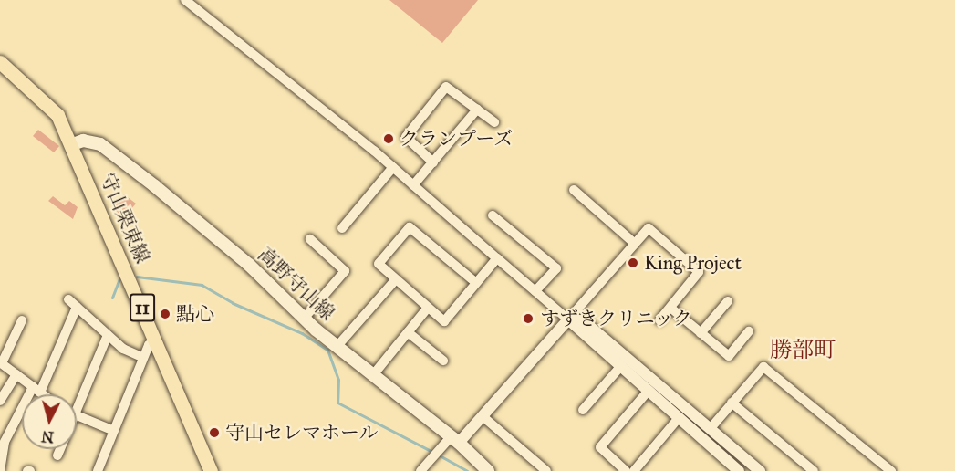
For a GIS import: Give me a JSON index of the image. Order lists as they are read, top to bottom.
{
  "streets": {
    "main road": ["守山栗東線", "高野守山線", "11"]
  },
  "crossings": [
    ["守山栗東線", "高野守山線"]
  ],
  "districts": ["勝部町"],
  "places": [
    "クランプーズ",
    "King Project",
    "點心",
    "すずきクリニック",
    "守山セレマホール"
  ],
  "north": "bottom"
}
